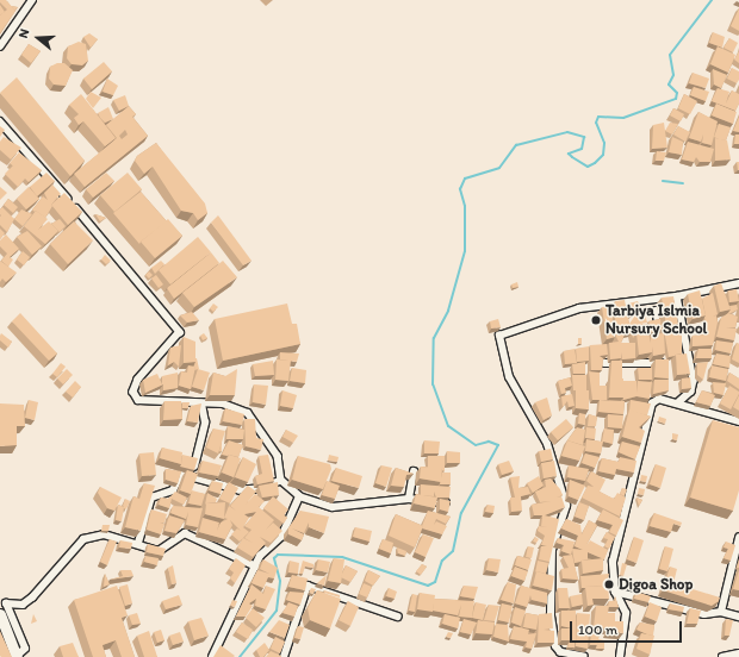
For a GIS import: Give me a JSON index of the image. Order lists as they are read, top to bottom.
{
  "places": ["Tarbiya Islmia Nursury School", "Digoa Shop"],
  "scale_bar": "100 m",
  "north": "left"
}
